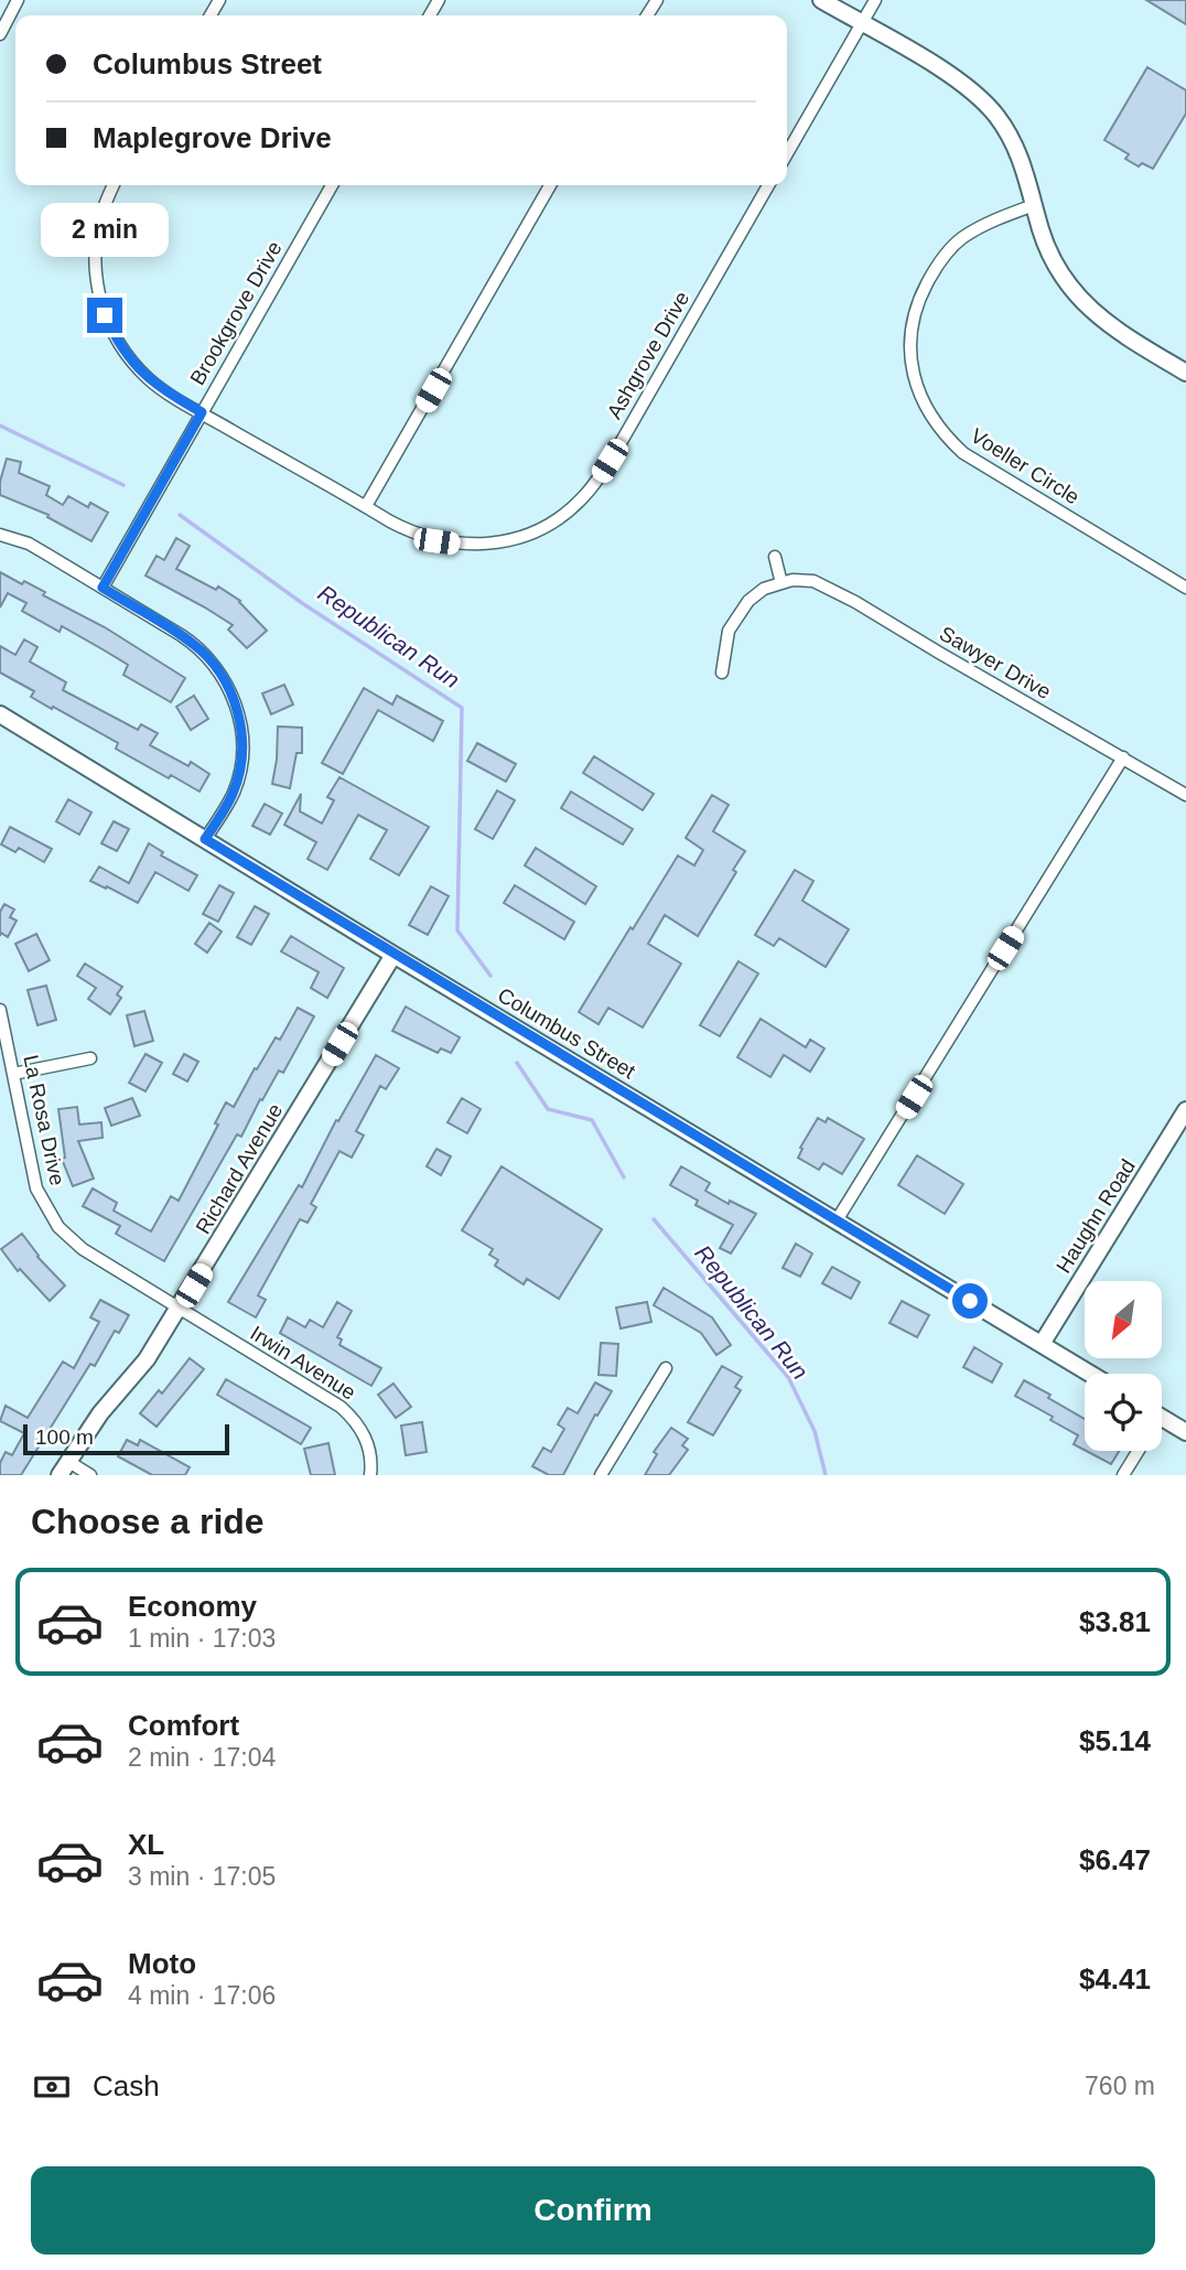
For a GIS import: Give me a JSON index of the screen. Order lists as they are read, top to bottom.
{
  "streets": {
    "street": [
      "Brookgrove Drive",
      "Ashgrove Drive",
      "Voeller Circle",
      "Sawyer Drive",
      "Columbus Street",
      "La Rosa Drive",
      "Richard Avenue",
      "Haughn Road",
      "Irwin Avenue"
    ]
  },
  "crossings": [
    ["Brookgrove Drive", "Ashgrove Drive"],
    ["Columbus Street", "Richard Avenue"],
    ["Columbus Street", "Haughn Road"],
    ["La Rosa Drive", "Richard Avenue"],
    ["La Rosa Drive", "Irwin Avenue"],
    ["Richard Avenue", "Irwin Avenue"]
  ],
  "water": ["Republican Run"],
  "scale_bar": "100 m",
  "north": "bottom left",
  "page": {
    "banner": ["Columbus Street", "Maplegrove Drive"],
    "bubble": "2 min",
    "scale": "100 m",
    "heading": "Choose a ride",
    "list": [
      {
        "name": "Economy",
        "note": "1 min · 17:03",
        "value": "$3.81"
      },
      {
        "name": "Comfort",
        "note": "2 min · 17:04",
        "value": "$5.14"
      },
      {
        "name": "XL",
        "note": "3 min · 17:05",
        "value": "$6.47"
      },
      {
        "name": "Moto",
        "note": "4 min · 17:06",
        "value": "$4.41"
      }
    ],
    "pay": ["Cash", "760 m"],
    "buttons": "Confirm"
  }
}
